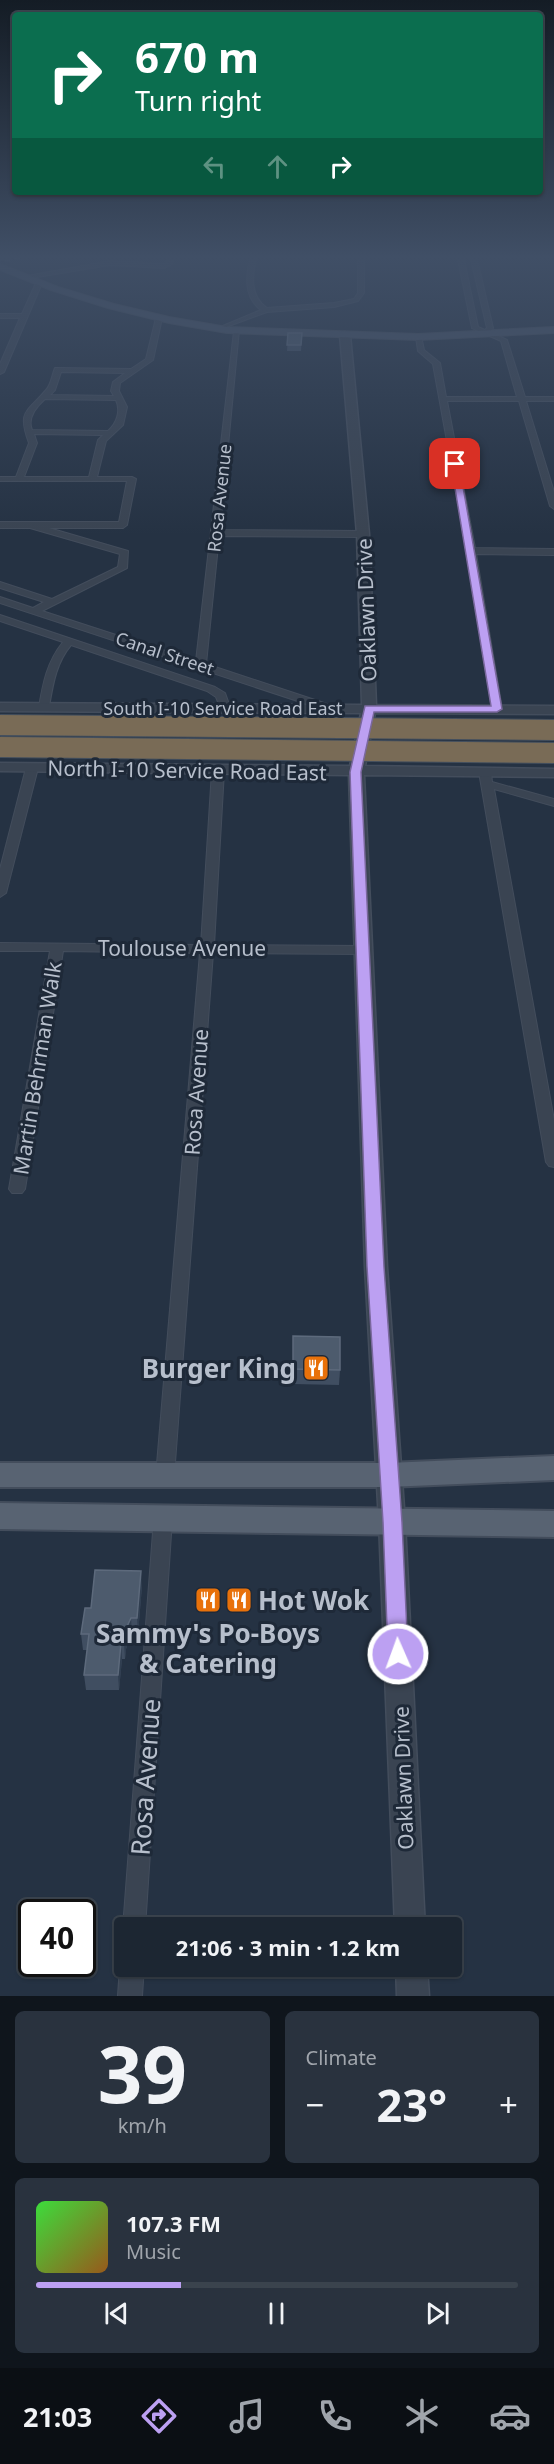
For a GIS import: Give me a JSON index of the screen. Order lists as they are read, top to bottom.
{
  "streets": {
    "street": [
      "Rosa Avenue",
      "Oaklawn Drive",
      "Canal Street",
      "South I-10 Service Road East",
      "North I-10 Service Road East",
      "Toulouse Avenue",
      "Martin Behrman Walk"
    ]
  },
  "crossings": [
    ["Rosa Avenue", "Canal Street"],
    ["Rosa Avenue", "South I-10 Service Road East"],
    ["Rosa Avenue", "North I-10 Service Road East"],
    ["Rosa Avenue", "Toulouse Avenue"],
    ["Oaklawn Drive", "South I-10 Service Road East"],
    ["Oaklawn Drive", "North I-10 Service Road East"],
    ["Oaklawn Drive", "Toulouse Avenue"],
    ["Canal Street", "South I-10 Service Road East"],
    ["Toulouse Avenue", "Martin Behrman Walk"]
  ],
  "places": {
    "restaurant": ["Burger King", "Sammy's Po-Boys & Catering", "Hot Wok"]
  },
  "page": {
    "turn": ["670 m", "Turn right"],
    "limit": "40",
    "trip": "21:06 · 3 min · 1.2 km",
    "tile": [
      ["39", "km/h"],
      "Climate"
    ],
    "heat": ["−", "23°", "+"],
    "song": ["107.3 FM", "Music"],
    "tabs": "21:03"
  }
}
